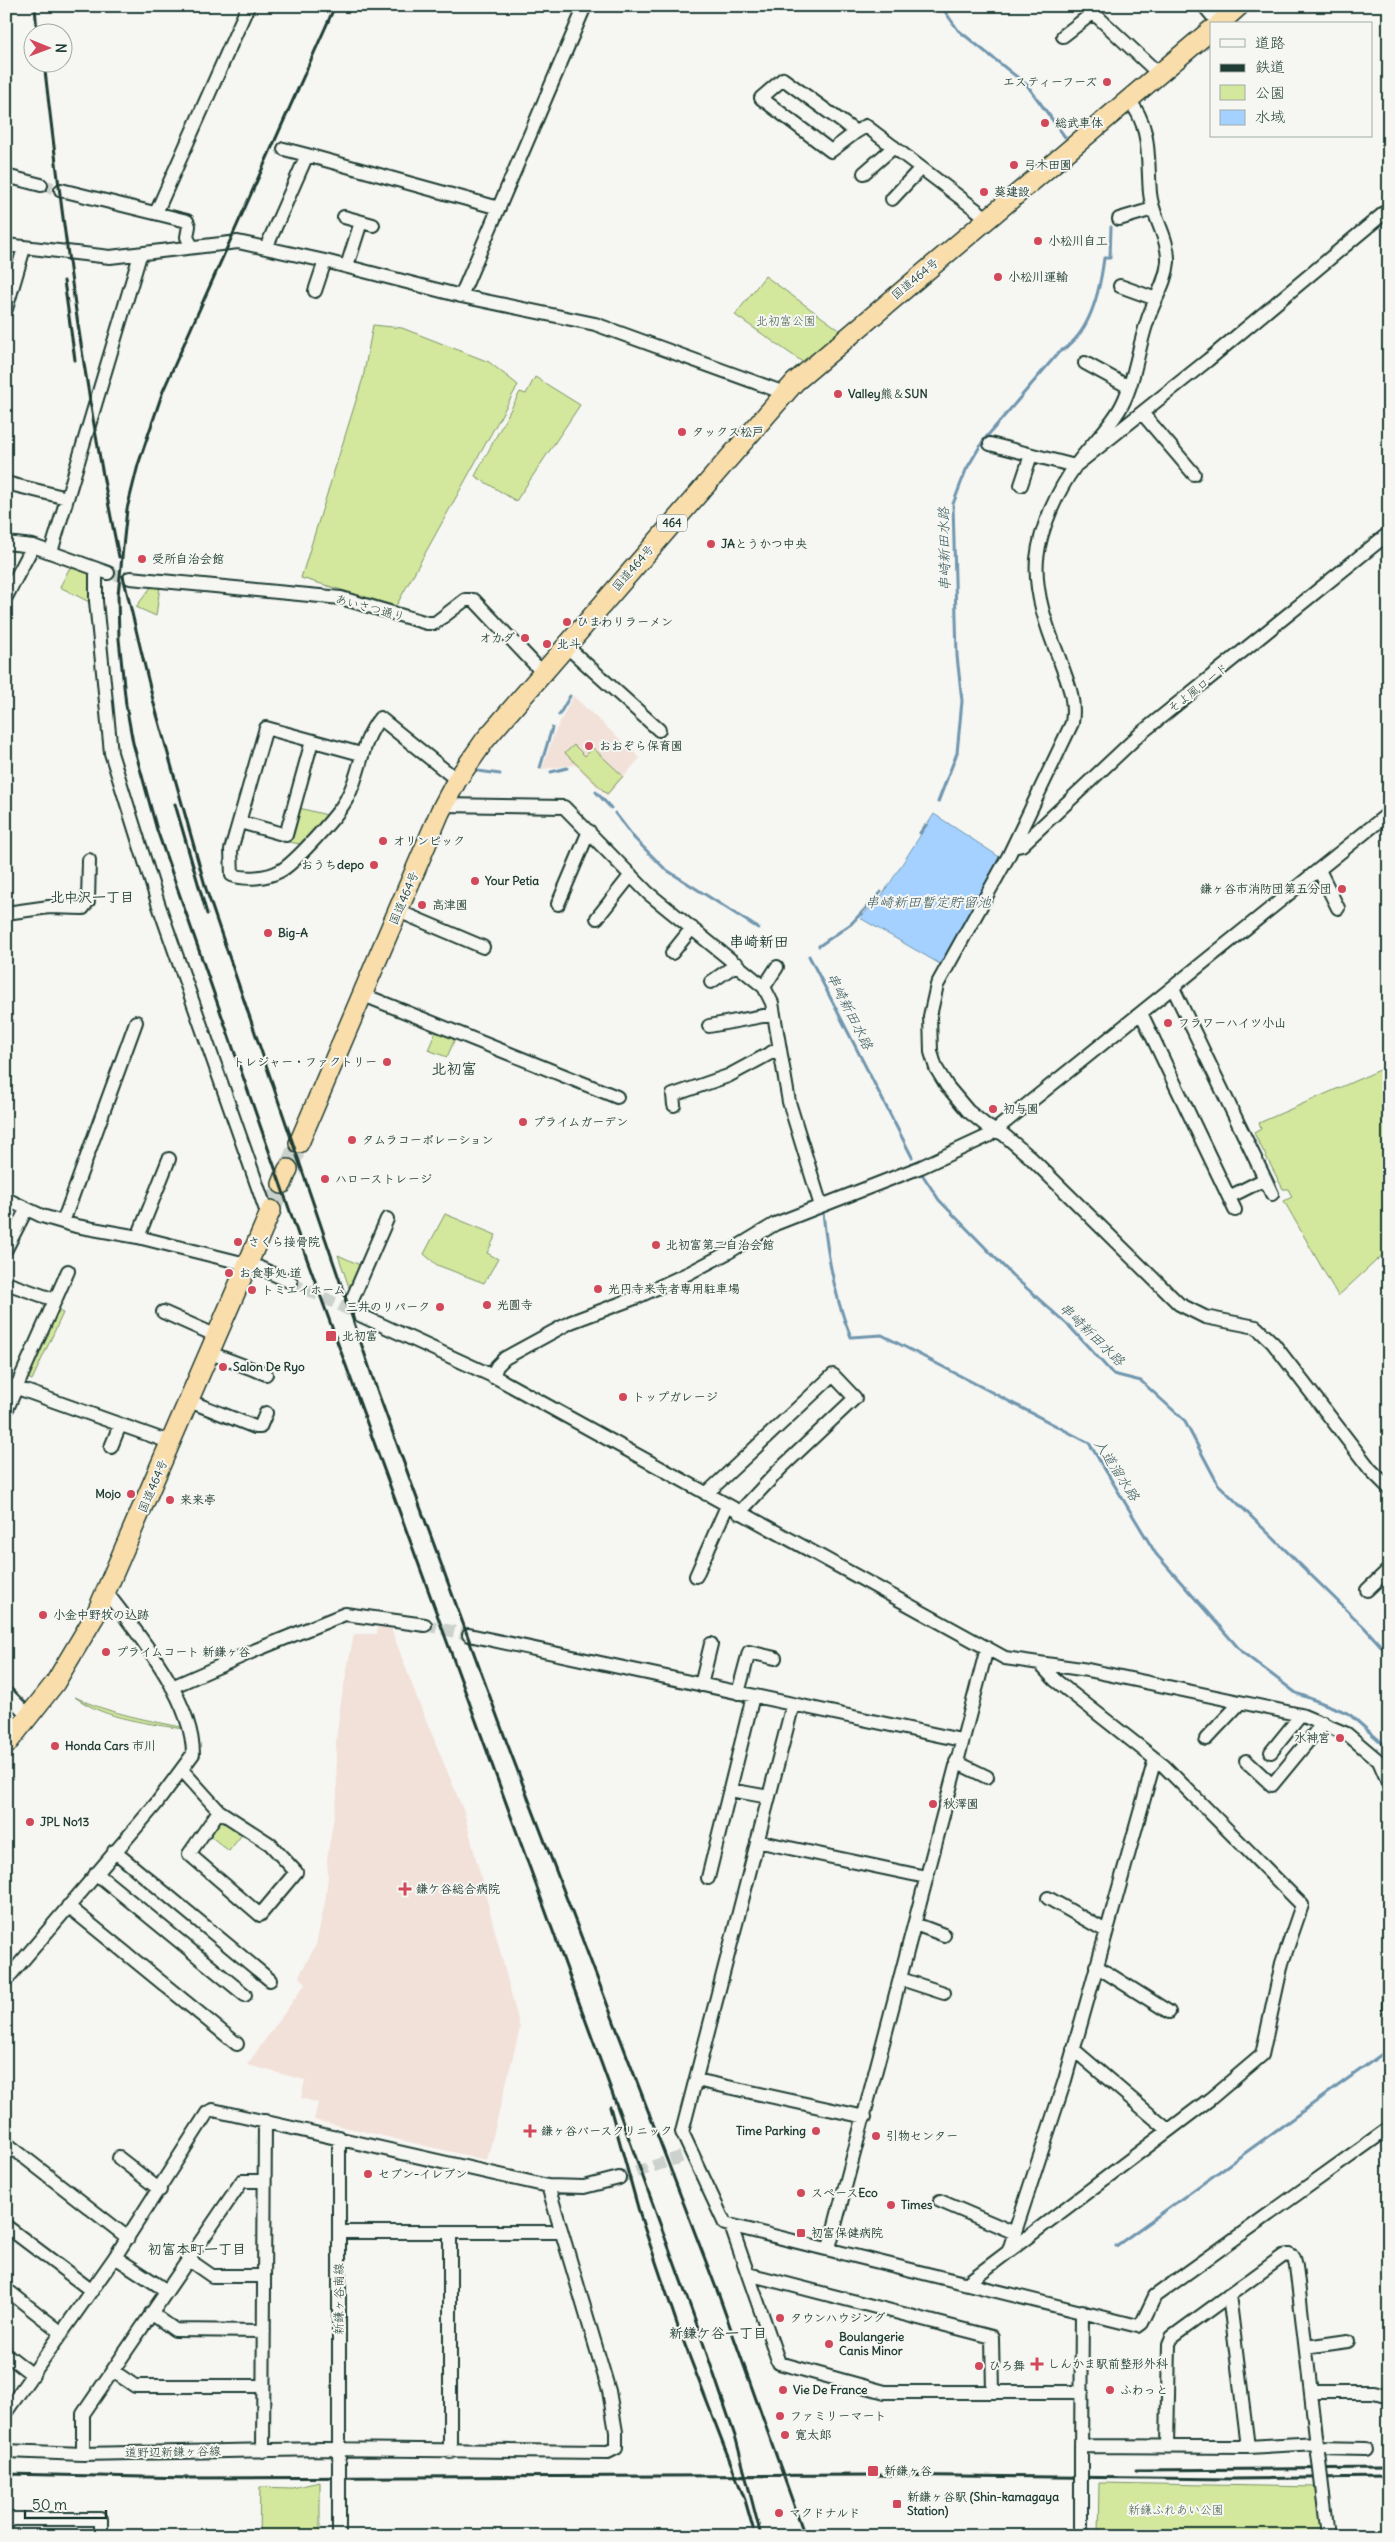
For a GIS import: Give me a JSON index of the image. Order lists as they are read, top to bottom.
{
  "streets": {
    "highway": ["国道464号", "464"],
    "street": [
      "あいさつ通り",
      "そよ風ロード",
      "新鎌ヶ谷南線",
      "道野辺新鎌ヶ谷線"
    ]
  },
  "crossings": [
    ["国道464号", "あいさつ通り"],
    ["新鎌ヶ谷南線", "道野辺新鎌ヶ谷線"]
  ],
  "districts": [
    "北中沢一丁目",
    "串崎新田",
    "北初富",
    "初富本町一丁目",
    "新鎌ケ谷一丁目"
  ],
  "water": ["串崎新田水路", "串崎新田暫定貯留池", "入道溜水路"],
  "parks": ["北初富公園", "新鎌ふれあい公園"],
  "places": {
    "other": [
      "エスティーフーズ",
      "総武車体",
      "弓木田園",
      "葵建設",
      "小松川自工",
      "小松川運輸",
      "Valley熊＆SUN",
      "タックス松戸",
      "JAとうかつ中央",
      "受所自治会館",
      "ひまわりラーメン",
      "オカダ",
      "北斗",
      "おおぞら保育園",
      "オリンピック",
      "おうちdepo",
      "Your Petia",
      "鎌ヶ谷市消防団第五分団",
      "高津園",
      "Big-A",
      "フラワーハイツ小山",
      "トレジャー・ファクトリー",
      "初与園",
      "プライムガーデン",
      "タムラコーポレーション",
      "ハローストレージ",
      "さくら接骨院",
      "北初富第二自治会館",
      "お食事処 道",
      "光円寺来寺者専用駐車場",
      "トミエイホーム",
      "光圓寺",
      "三井のリパーク",
      "Salon De Ryo",
      "トップガレージ",
      "Mojo",
      "来来亭",
      "小金中野牧の込跡",
      "プライムコート 新鎌ヶ谷",
      "水神宮",
      "Honda Cars 市川",
      "秋澤園",
      "JPL No13",
      "Time Parking",
      "引物センター",
      "セブン-イレブン",
      "スペースEco",
      "Times",
      "タウンハウジング",
      "Boulangerie Canis Minor",
      "ひろ舞",
      "Vie De France",
      "ふわっと",
      "ファミリーマート",
      "寛太郎",
      "マクドナルド"
    ],
    "transit": [
      "北初富",
      "初富保健病院",
      "新鎌ヶ谷",
      "新鎌ヶ谷駅 (Shin-kamagaya Station)"
    ],
    "health": ["鎌ケ谷総合病院", "鎌ヶ谷バースクリニック", "しんかま駅前整形外科"]
  },
  "legend": [
    "道路",
    "鉄道",
    "公園",
    "水域"
  ],
  "scale_bar": "50 m",
  "north": "right"
}
